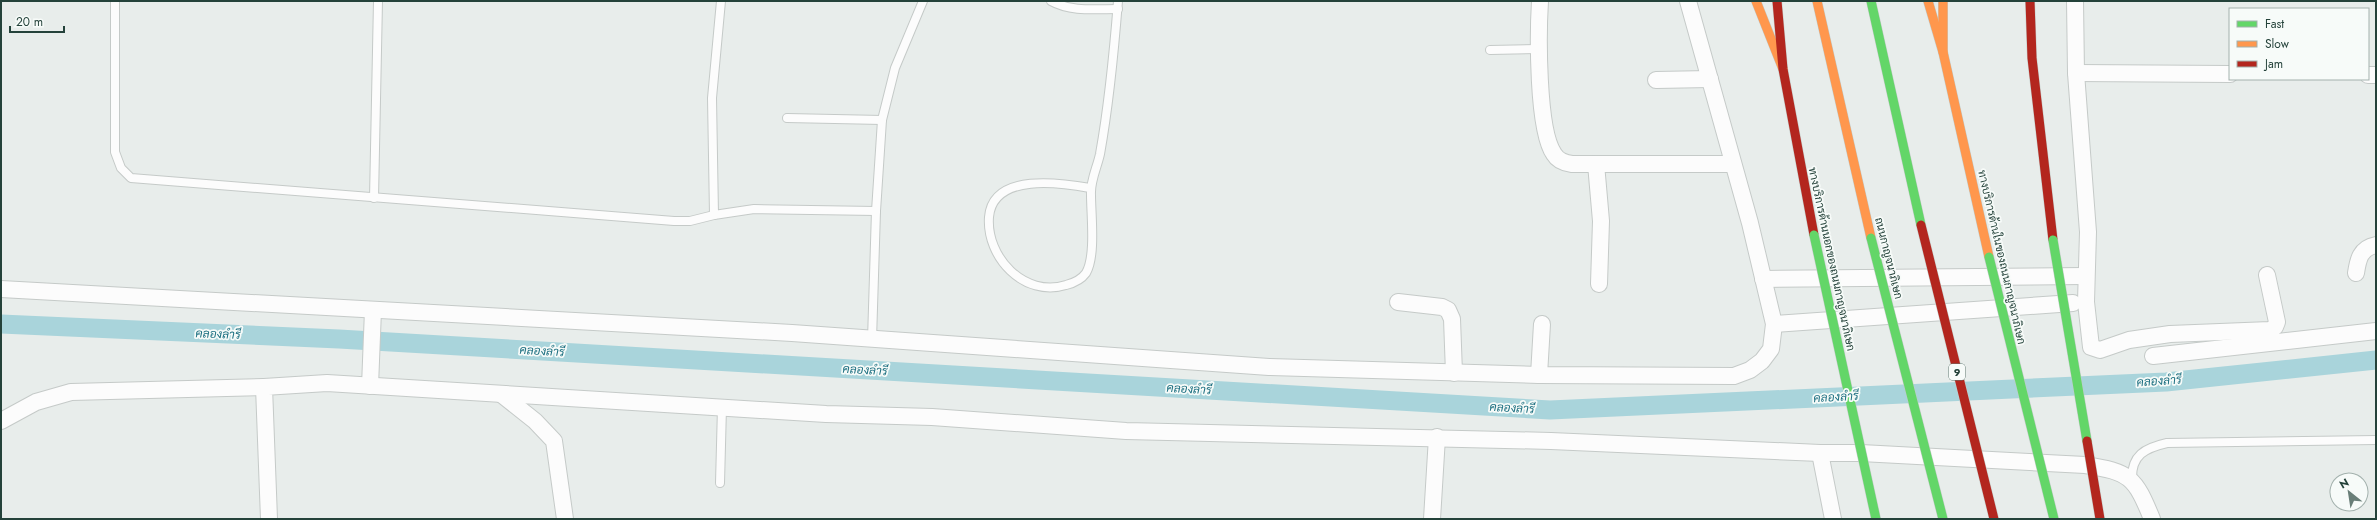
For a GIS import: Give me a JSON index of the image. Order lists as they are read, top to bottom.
{
  "streets": {
    "main road": [
      "ทางบริการด้านในของถนนกาญจนาภิเษก",
      "ถนนกาญจนาภิเษก",
      "ทางบริการด้านนอกของถนนกาญจนาภิเษก",
      "9"
    ]
  },
  "water": ["คลองลำรี"],
  "legend": ["Fast", "Slow", "Jam"],
  "scale_bar": "20 m",
  "north": "top left"
}
